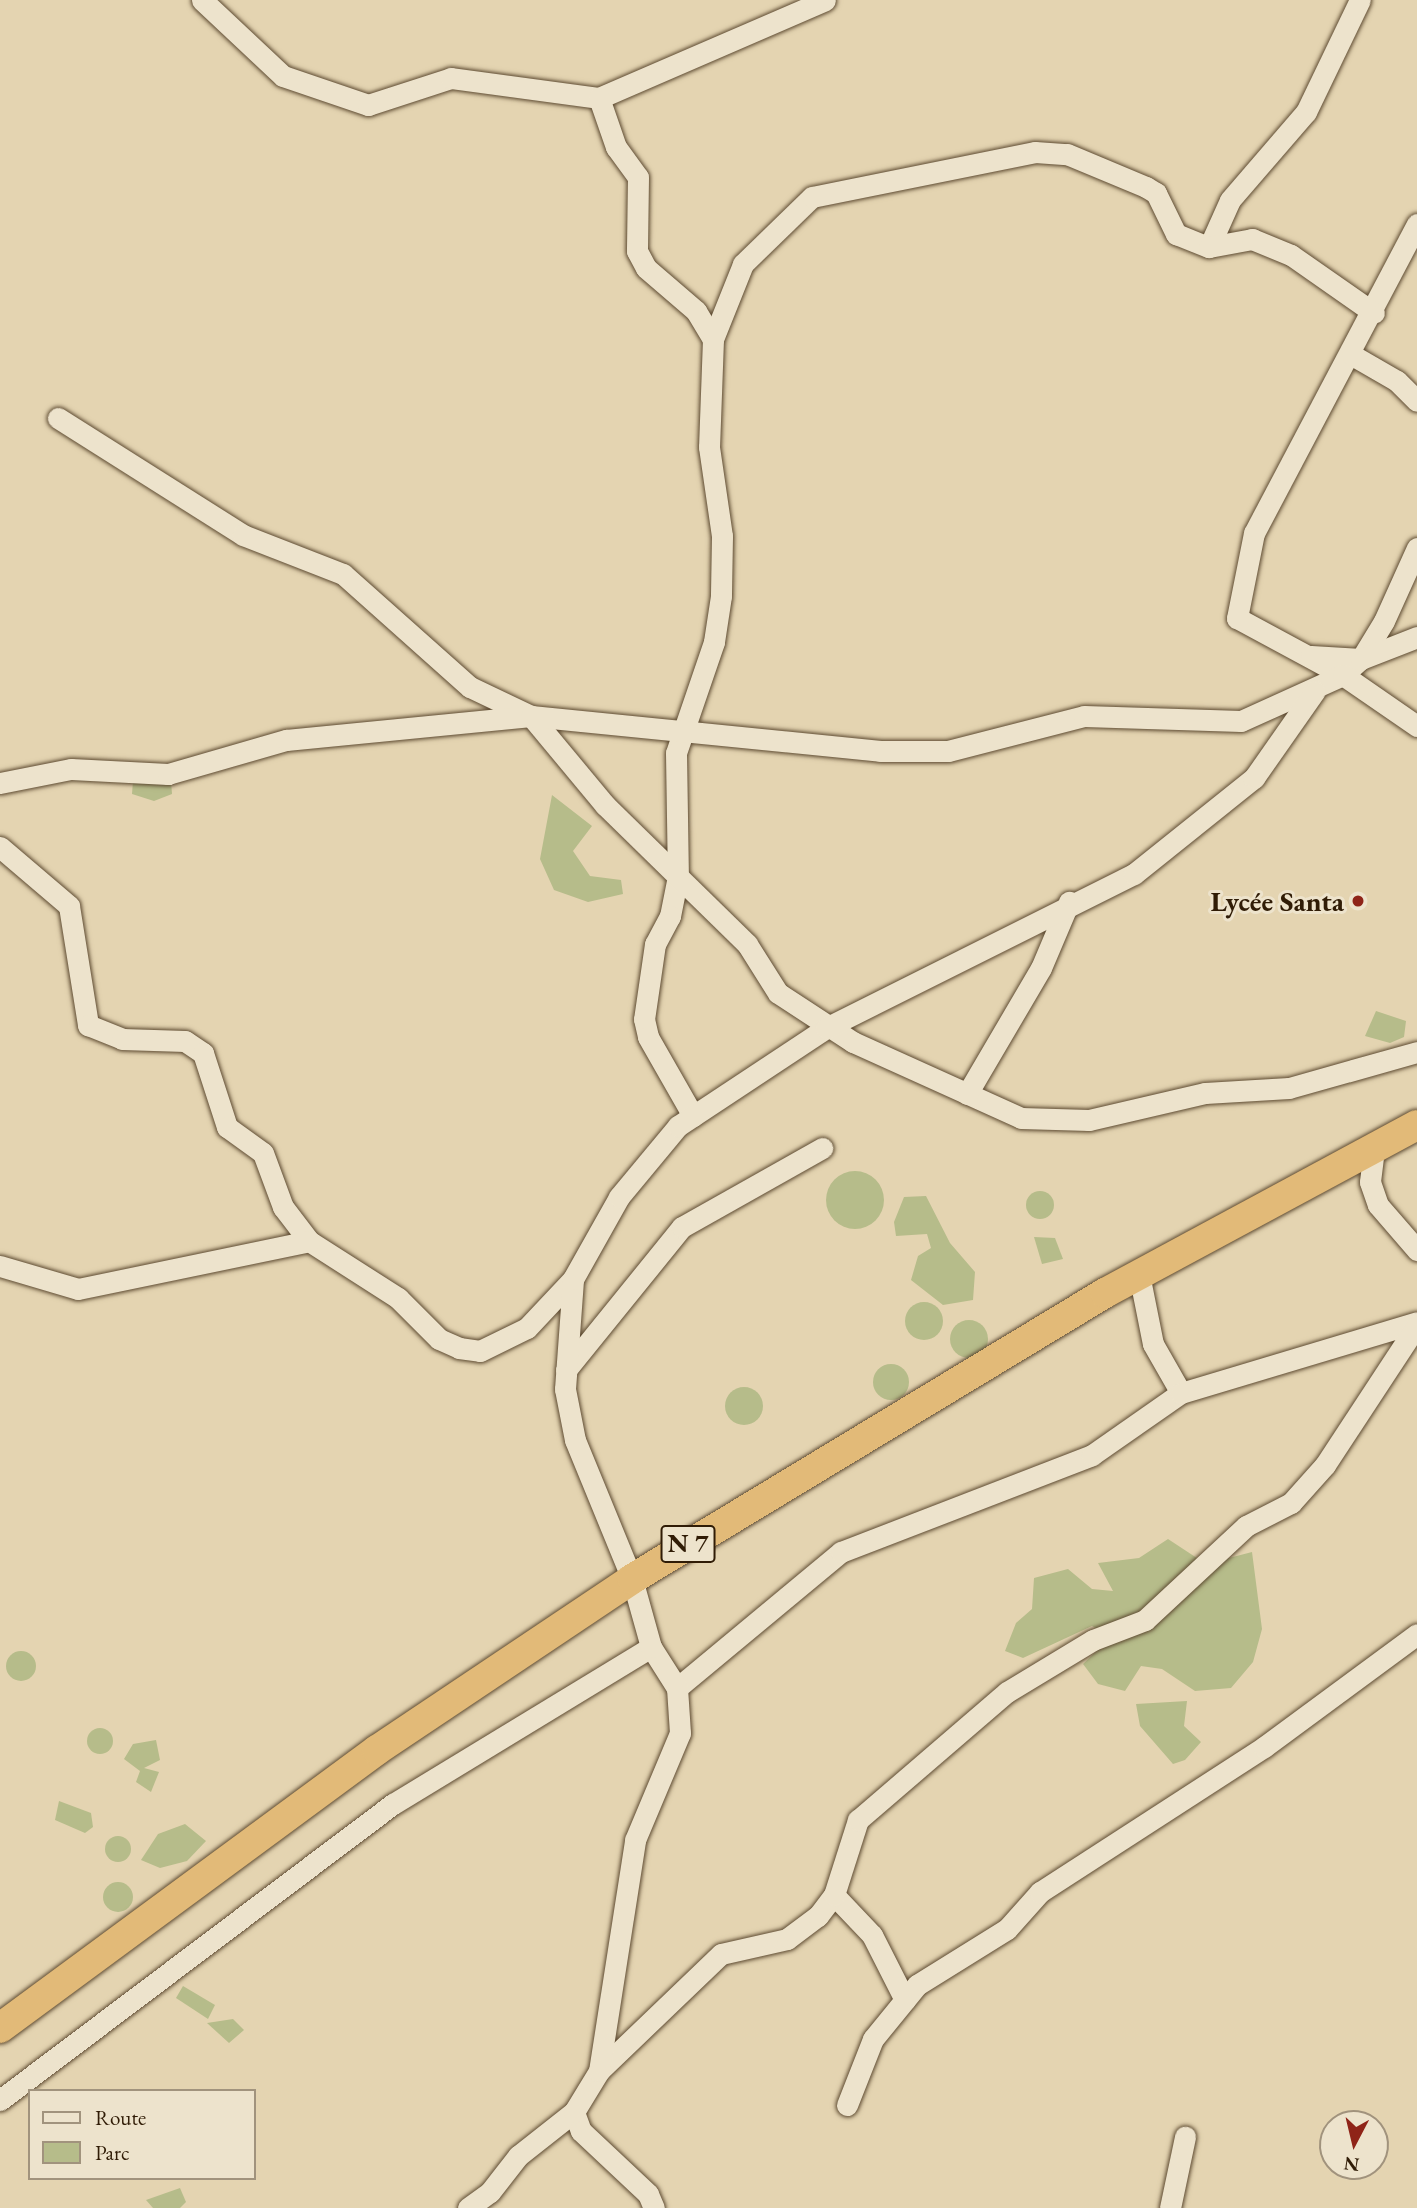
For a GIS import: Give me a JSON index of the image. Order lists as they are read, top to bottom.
{
  "streets": {
    "highway": ["N 7"]
  },
  "places": ["Lycée Santa"],
  "legend": ["Route", "Parc"],
  "north": "bottom"
}
